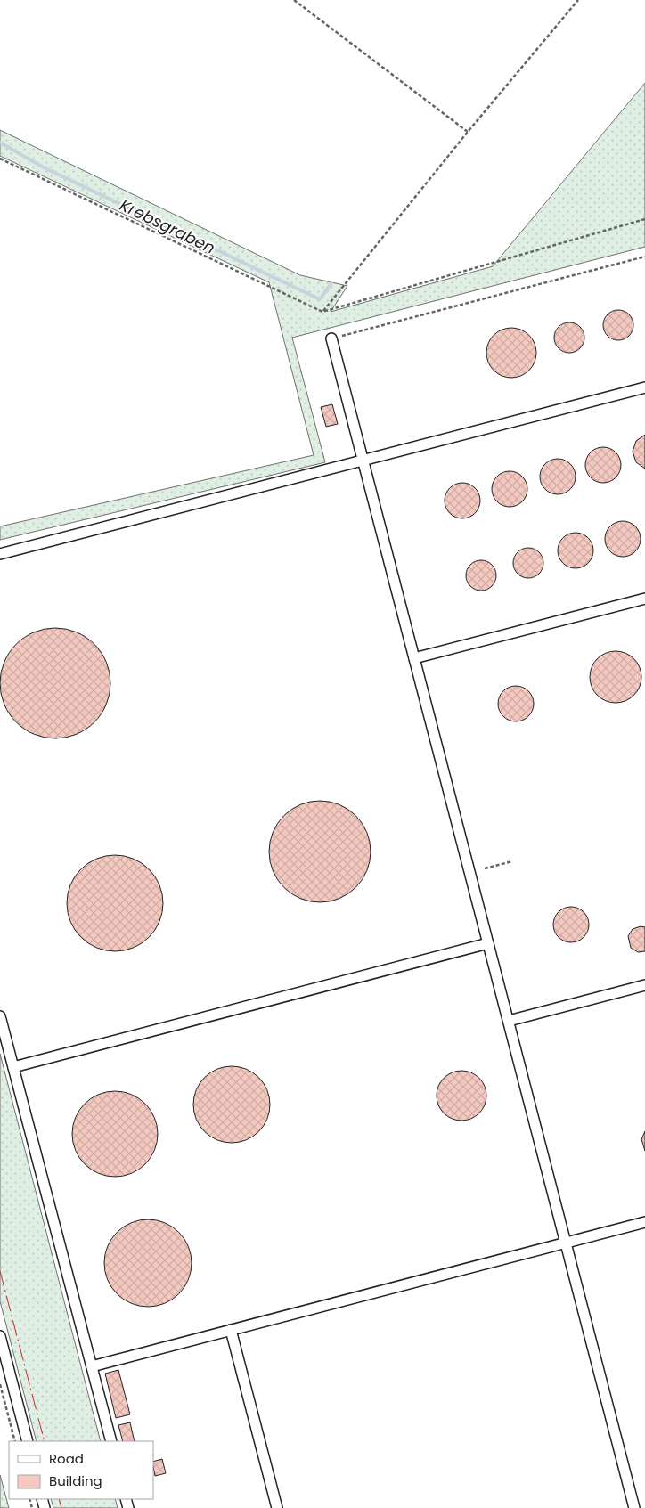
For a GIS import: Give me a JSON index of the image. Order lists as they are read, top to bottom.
{
  "water": ["Krebsgraben"],
  "legend": ["Road", "Building"]
}
